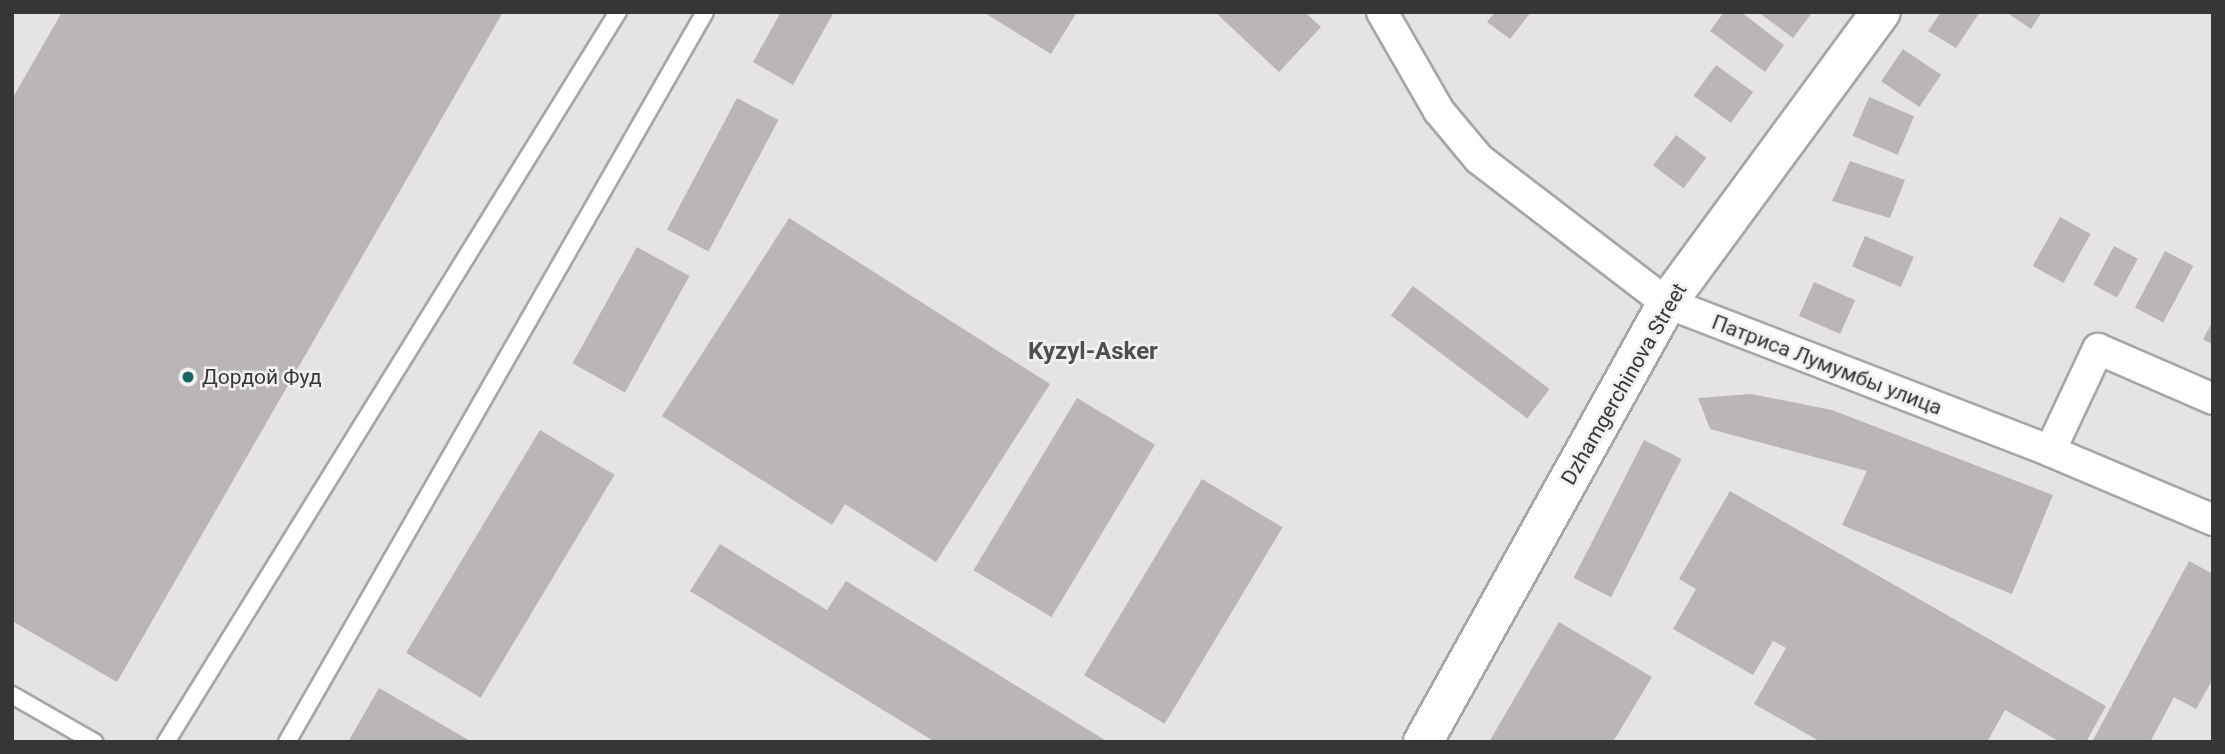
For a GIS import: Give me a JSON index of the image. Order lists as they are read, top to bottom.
{
  "streets": {
    "street": ["Патриса Лумумбы улица", "Dzhamgerchinova Street"]
  },
  "crossings": [
    ["Патриса Лумумбы улица", "Dzhamgerchinova Street"]
  ],
  "districts": ["Kyzyl-Asker"],
  "places": ["Дордой Фуд"]
}
